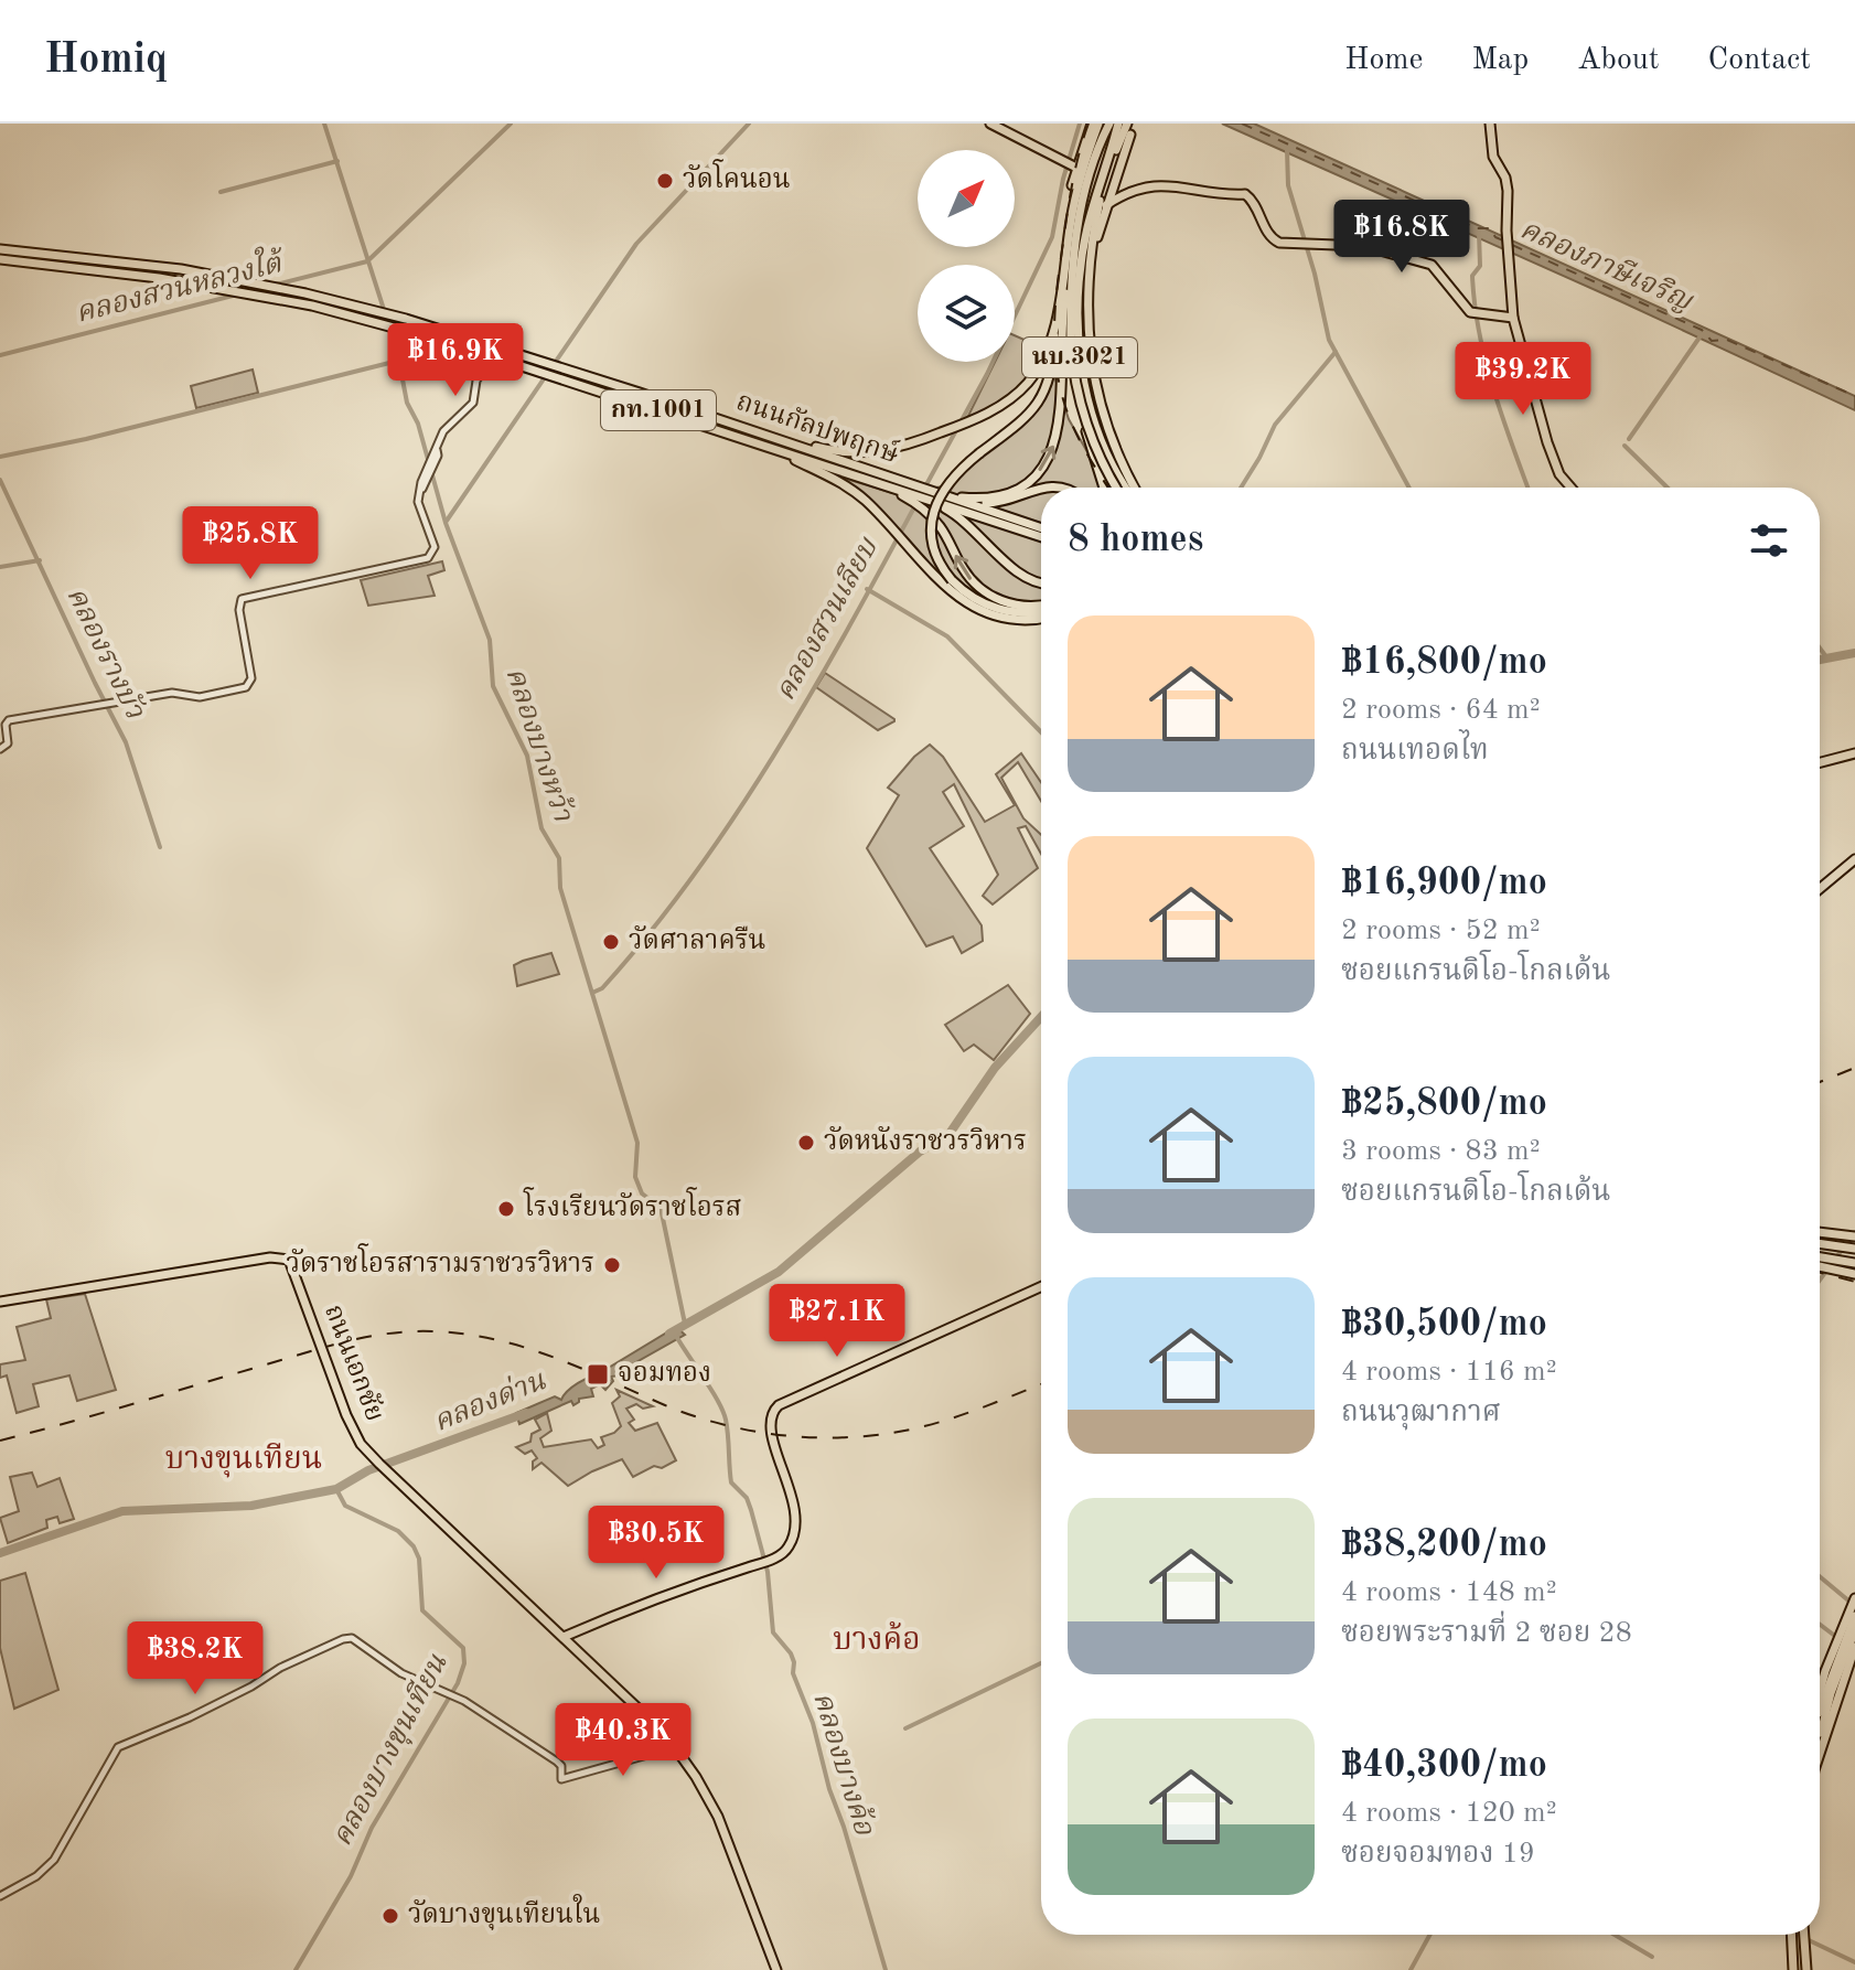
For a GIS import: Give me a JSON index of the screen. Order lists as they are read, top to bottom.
{
  "streets": {
    "main road": [
      "นบ.3021",
      "กท.1001",
      "ถนนกัลปพฤกษ์",
      "ถนนเอกชัย"
    ]
  },
  "districts": ["บางขุนเทียน", "บางค้อ"],
  "water": [
    "คลองภาษีเจริญ",
    "คลองสวนหลวงใต้",
    "คลองสวนเลียบ",
    "คลองรางบัว",
    "คลองบางหว้า",
    "คลองด่าน",
    "คลองบางขุนเทียน",
    "คลองบางค้อ"
  ],
  "places": {
    "other": [
      "วัดโคนอน",
      "วัดศาลาครืน",
      "วัดหนังราชวรวิหาร",
      "โรงเรียนวัดราชโอรส",
      "วัดราชโอรสารามราชวรวิหาร",
      "วัดบางขุนเทียนใน"
    ],
    "transit": ["จอมทอง"]
  },
  "north": "top right",
  "page": {
    "header": "Homiq",
    "nav": [
      "Home",
      "Map",
      "About",
      "Contact"
    ],
    "price": [
      "฿16.8K",
      "฿16.9K",
      "฿39.2K",
      "฿25.8K",
      "฿27.1K",
      "฿30.5K",
      "฿38.2K",
      "฿40.3K"
    ],
    "heading": "8 homes",
    "list": [
      {
        "name": "฿16,800/mo",
        "note": "2 rooms · 64 m² · ถนนเทอดไท"
      },
      {
        "name": "฿16,900/mo",
        "note": "2 rooms · 52 m² · ซอยแกรนดิโอ-โกลเด้น"
      },
      {
        "name": "฿25,800/mo",
        "note": "3 rooms · 83 m² · ซอยแกรนดิโอ-โกลเด้น"
      },
      {
        "name": "฿30,500/mo",
        "note": "4 rooms · 116 m² · ถนนวุฒากาศ"
      },
      {
        "name": "฿38,200/mo",
        "note": "4 rooms · 148 m² · ซอยพระรามที่ 2 ซอย 28"
      },
      {
        "name": "฿40,300/mo",
        "note": "4 rooms · 120 m² · ซอยจอมทอง 19"
      }
    ]
  }
}
